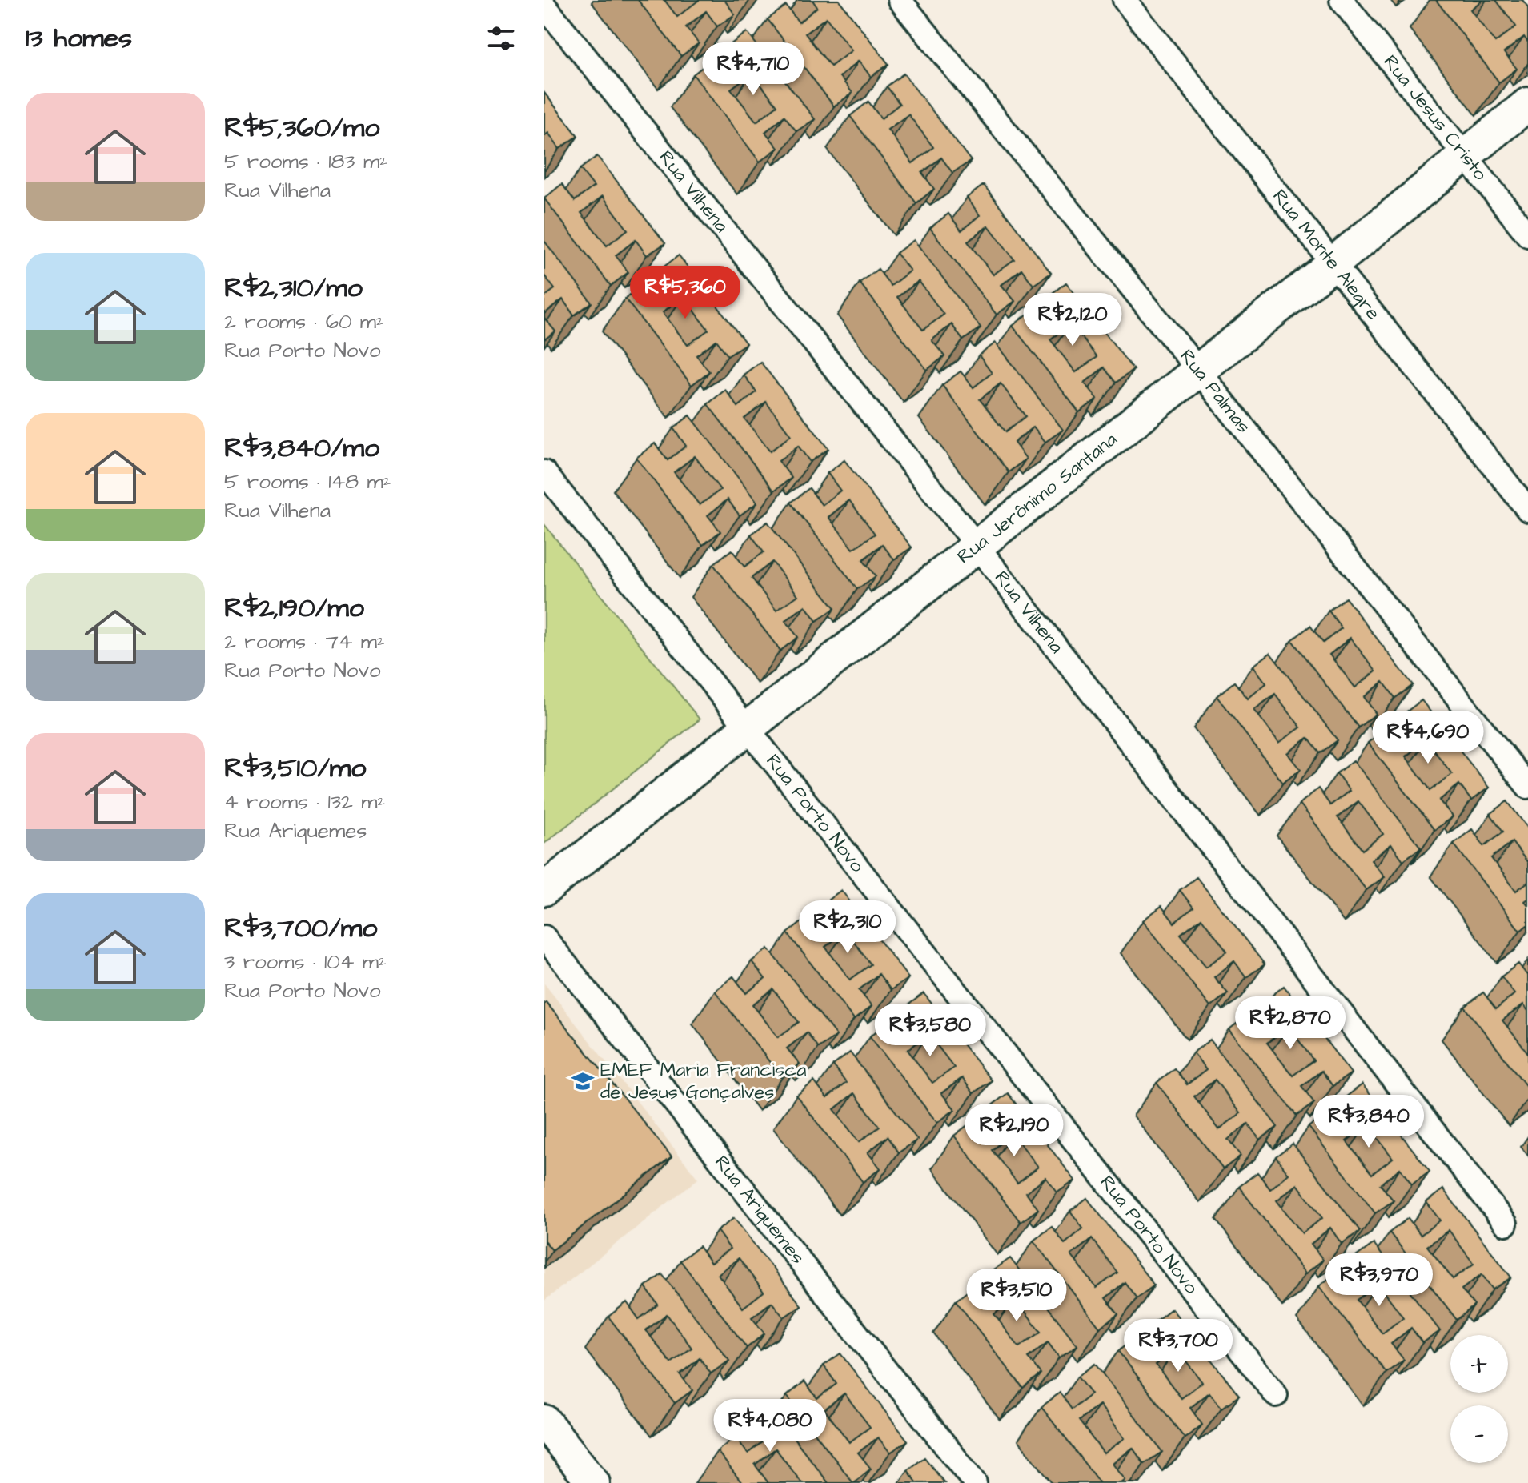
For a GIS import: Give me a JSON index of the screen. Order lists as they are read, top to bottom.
{
  "streets": {
    "street": [
      "Rua Jesus Cristo",
      "Rua Vilhena",
      "Rua Monte Alegre",
      "Rua Palmas",
      "Rua Jerônimo Santana",
      "Rua Porto Novo",
      "Rua Ariquemes"
    ]
  },
  "crossings": [
    ["Rua Jesus Cristo", "Rua Jerônimo Santana"],
    ["Rua Vilhena", "Rua Jerônimo Santana"],
    ["Rua Monte Alegre", "Rua Jerônimo Santana"],
    ["Rua Palmas", "Rua Jerônimo Santana"],
    ["Rua Jerônimo Santana", "Rua Porto Novo"]
  ],
  "places": {
    "school or university": ["EMEF Maria Francisca de Jesus Gonçalves"]
  },
  "page": {
    "heading": "13 homes",
    "price": [
      "R$4,710",
      "R$5,360",
      "R$2,120",
      "R$4,690",
      "R$2,310",
      "R$2,870",
      "R$3,580",
      "R$3,840",
      "R$2,190",
      "R$3,970",
      "R$3,510",
      "R$3,700",
      "R$4,080"
    ],
    "list": [
      {
        "name": "R$5,360/mo",
        "note": "5 rooms · 183 m² · Rua Vilhena"
      },
      {
        "name": "R$2,310/mo",
        "note": "2 rooms · 60 m² · Rua Porto Novo"
      },
      {
        "name": "R$3,840/mo",
        "note": "5 rooms · 148 m² · Rua Vilhena"
      },
      {
        "name": "R$2,190/mo",
        "note": "2 rooms · 74 m² · Rua Porto Novo"
      },
      {
        "name": "R$3,510/mo",
        "note": "4 rooms · 132 m² · Rua Ariquemes"
      },
      {
        "name": "R$3,700/mo",
        "note": "3 rooms · 104 m² · Rua Porto Novo"
      }
    ],
    "map_buttons": ["+", "−"]
  }
}
